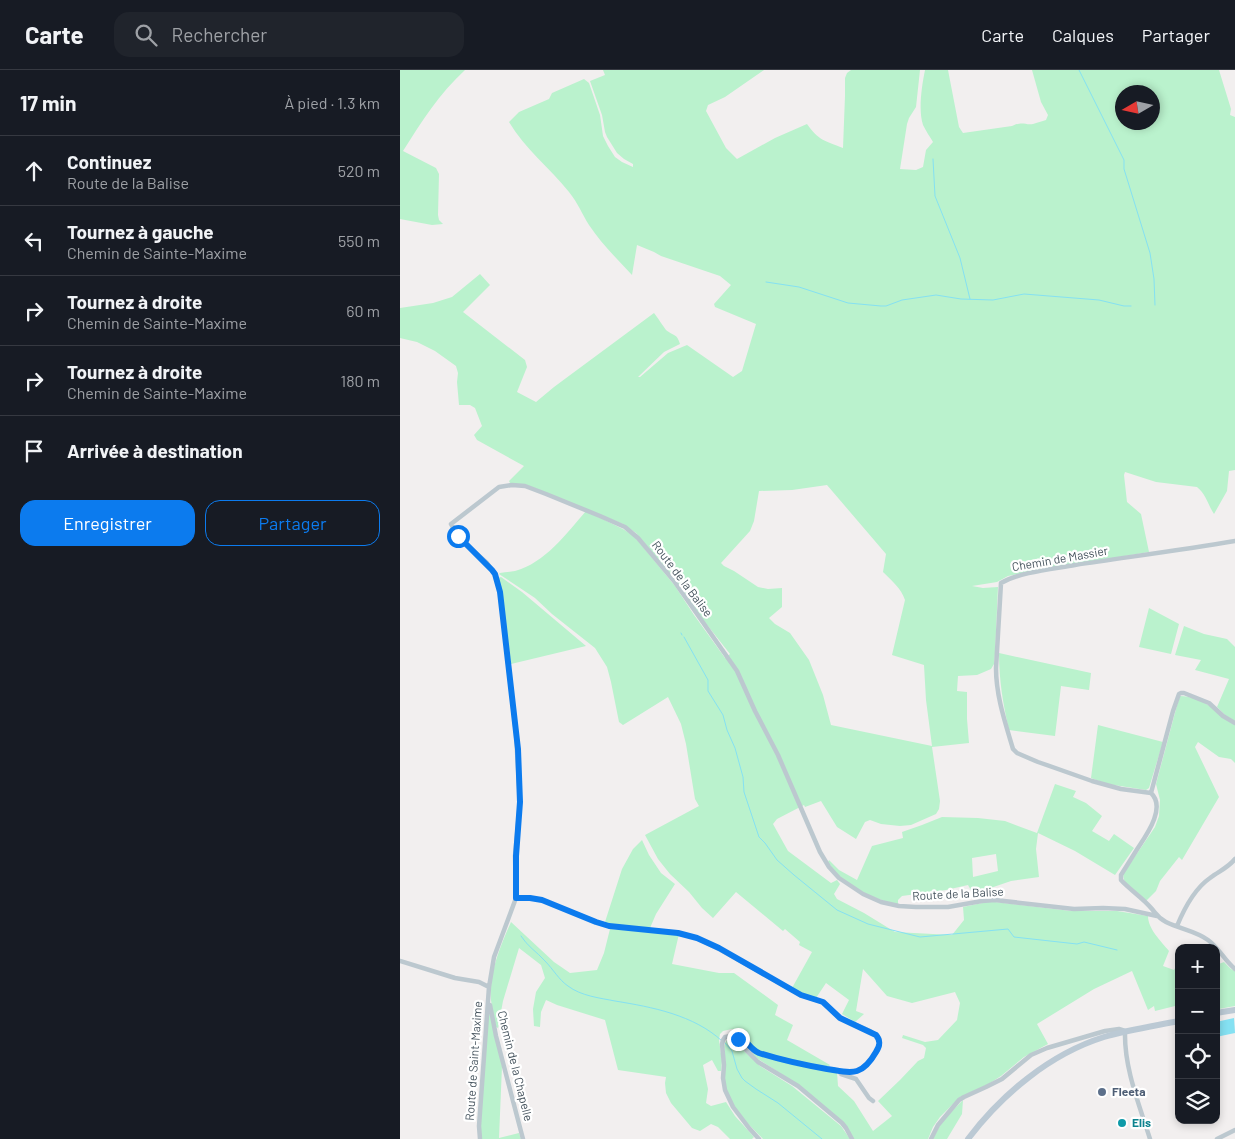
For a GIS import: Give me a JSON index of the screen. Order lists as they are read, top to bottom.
{
  "streets": {
    "street": [
      "Chemin de Massier",
      "Route de la Balise",
      "Route de Saint-Maxime",
      "Chemin de la Chapelle"
    ]
  },
  "crossings": [
    ["Route de Saint-Maxime", "Chemin de la Chapelle"]
  ],
  "places": ["Fleeta", "Elis"],
  "north": "left",
  "page": {
    "header": "Carte",
    "search": "Rechercher",
    "nav": ["Carte", "Calques", "Partager"],
    "heading": ["17 min", "À pied · 1.3 km"],
    "list": [
      ["Continuez", "Route de la Balise", "520 m"],
      ["Tournez à gauche", "Chemin de Sainte-Maxime", "550 m"],
      ["Tournez à droite", "Chemin de Sainte-Maxime", "60 m"],
      ["Tournez à droite", "Chemin de Sainte-Maxime", "180 m"],
      "Arrivée à destination"
    ],
    "buttons": ["Enregistrer", "Partager"],
    "map_buttons": ["+", "−"]
  }
}
